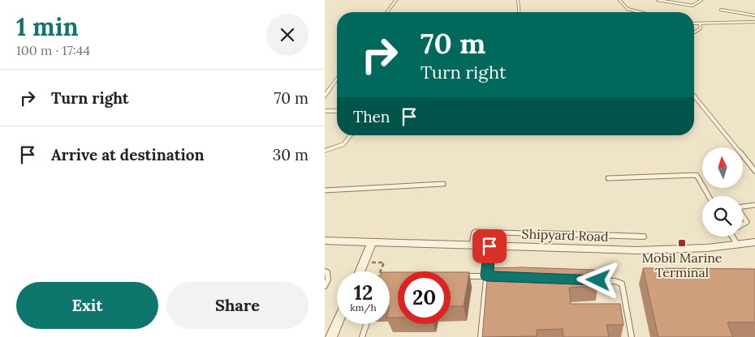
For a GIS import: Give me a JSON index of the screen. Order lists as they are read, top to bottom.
{
  "streets": {
    "street": ["Shipyard Road"]
  },
  "places": {
    "transit": ["Mobil Marine Terminal"]
  },
  "north": "top",
  "page": {
    "heading": ["1 min", "100 m · 17:44"],
    "turn": ["70 m", "Turn right"],
    "list": [
      {
        "name": "Turn right",
        "value": "70 m"
      },
      {
        "name": "Arrive at destination",
        "value": "30 m"
      }
    ],
    "then": "Then",
    "speed": "12 km/h",
    "limit": "20",
    "buttons": ["Exit", "Share"]
  }
}
